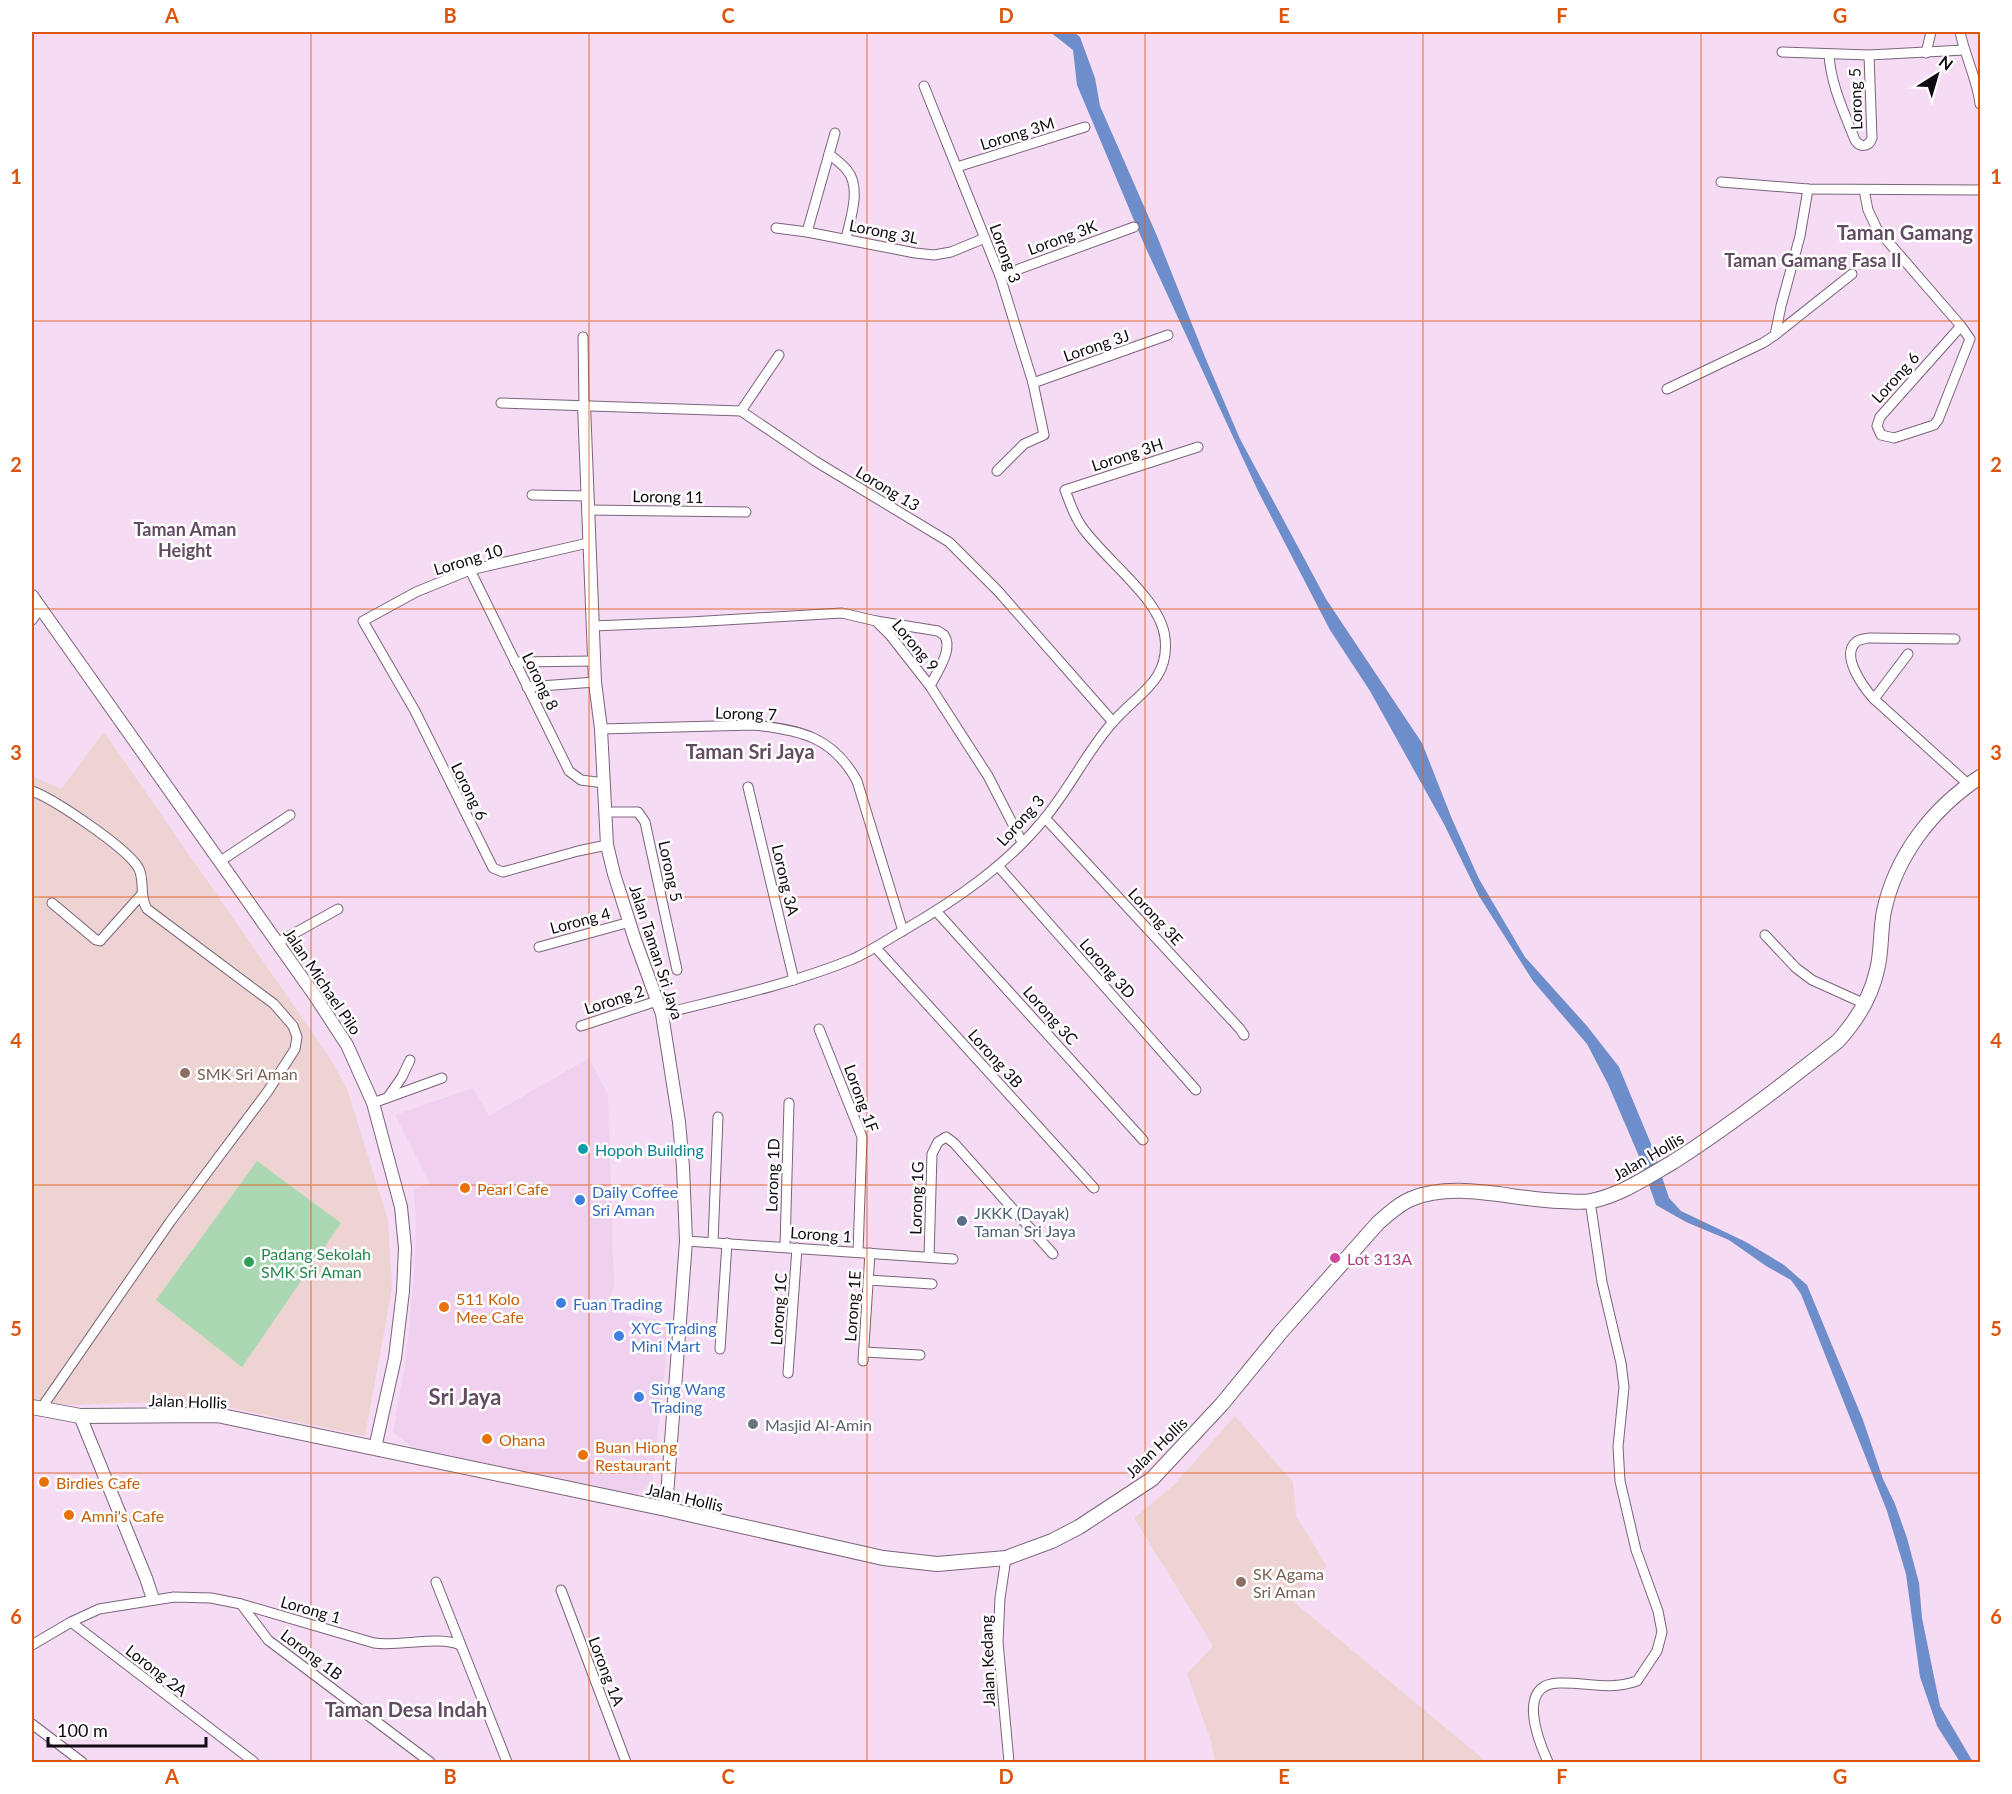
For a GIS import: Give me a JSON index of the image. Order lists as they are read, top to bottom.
{
  "streets": {
    "main road": ["Jalan Hollis"],
    "street": [
      "Lorong 5",
      "Lorong 3M",
      "Lorong 3L",
      "Lorong 3K",
      "Lorong 3",
      "Lorong 3J",
      "Lorong 6",
      "Lorong 3H",
      "Lorong 13",
      "Lorong 11",
      "Lorong 10",
      "Lorong 9",
      "Lorong 8",
      "Lorong 7",
      "Lorong 3A",
      "Lorong 3E",
      "Lorong 4",
      "Jalan Taman Sri Jaya",
      "Lorong 3D",
      "Jalan Michael Pilo",
      "Lorong 2",
      "Lorong 3C",
      "Lorong 3B",
      "Lorong 1F",
      "Lorong 1D",
      "Lorong 1G",
      "Lorong 1",
      "Lorong 1E",
      "Lorong 1C",
      "Lorong 1B",
      "Jalan Kedang",
      "Lorong 2A",
      "Lorong 1A"
    ]
  },
  "crossings": [
    ["Lorong 5", "Jalan Taman Sri Jaya"],
    ["Lorong 3M", "Lorong 3"],
    ["Lorong 3L", "Lorong 3"],
    ["Lorong 3K", "Lorong 3"],
    ["Lorong 3", "Lorong 3J"],
    ["Lorong 3", "Lorong 3H"],
    ["Lorong 3", "Lorong 13"],
    ["Lorong 3", "Lorong 9"],
    ["Lorong 3", "Lorong 7"],
    ["Lorong 3", "Lorong 3A"],
    ["Lorong 3", "Lorong 3E"],
    ["Lorong 3", "Jalan Taman Sri Jaya"],
    ["Lorong 3", "Lorong 3D"],
    ["Lorong 3", "Lorong 3C"],
    ["Lorong 3", "Lorong 3B"],
    ["Lorong 6", "Lorong 10"],
    ["Lorong 6", "Jalan Taman Sri Jaya"],
    ["Lorong 11", "Jalan Taman Sri Jaya"],
    ["Lorong 10", "Lorong 8"],
    ["Lorong 10", "Jalan Taman Sri Jaya"],
    ["Lorong 9", "Jalan Taman Sri Jaya"],
    ["Lorong 8", "Jalan Taman Sri Jaya"],
    ["Lorong 7", "Jalan Taman Sri Jaya"],
    ["Lorong 4", "Jalan Taman Sri Jaya"],
    ["Jalan Taman Sri Jaya", "Lorong 2"],
    ["Jalan Taman Sri Jaya", "Jalan Hollis"],
    ["Jalan Taman Sri Jaya", "Lorong 1"],
    ["Jalan Michael Pilo", "Jalan Hollis"],
    ["Lorong 1F", "Lorong 1"],
    ["Jalan Hollis", "Jalan Kedang"],
    ["Lorong 1D", "Lorong 1"],
    ["Lorong 1G", "Lorong 1"],
    ["Lorong 1", "Lorong 1E"],
    ["Lorong 1", "Lorong 1C"],
    ["Lorong 1", "Lorong 1B"]
  ],
  "districts": [
    "Taman Gamang",
    "Taman Gamang Fasa II",
    "Taman Aman Height",
    "Taman Sri Jaya",
    "Sri Jaya",
    "Taman Desa Indah"
  ],
  "places": [
    "SMK Sri Aman",
    "Hopoh Building",
    "Pearl Cafe",
    "Daily Coffee Sri Aman",
    "JKKK (Dayak) Taman Sri Jaya",
    "Lot 313A",
    "Padang Sekolah SMK Sri Aman",
    "Fuan Trading",
    "511 Kolo Mee Cafe",
    "XYC Trading Mini Mart",
    "Sing Wang Trading",
    "Masjid Al-Amin",
    "Ohana",
    "Buan Hiong Restaurant",
    "Birdies Cafe",
    "Amni's Cafe",
    "SK Agama Sri Aman"
  ],
  "scale_bar": "100 m",
  "north": "top right",
  "grid": {
    "columns": [
      "A",
      "B",
      "C",
      "D",
      "E",
      "F",
      "G"
    ],
    "rows": [
      "1",
      "2",
      "3",
      "4",
      "5",
      "6"
    ]
  }
}
